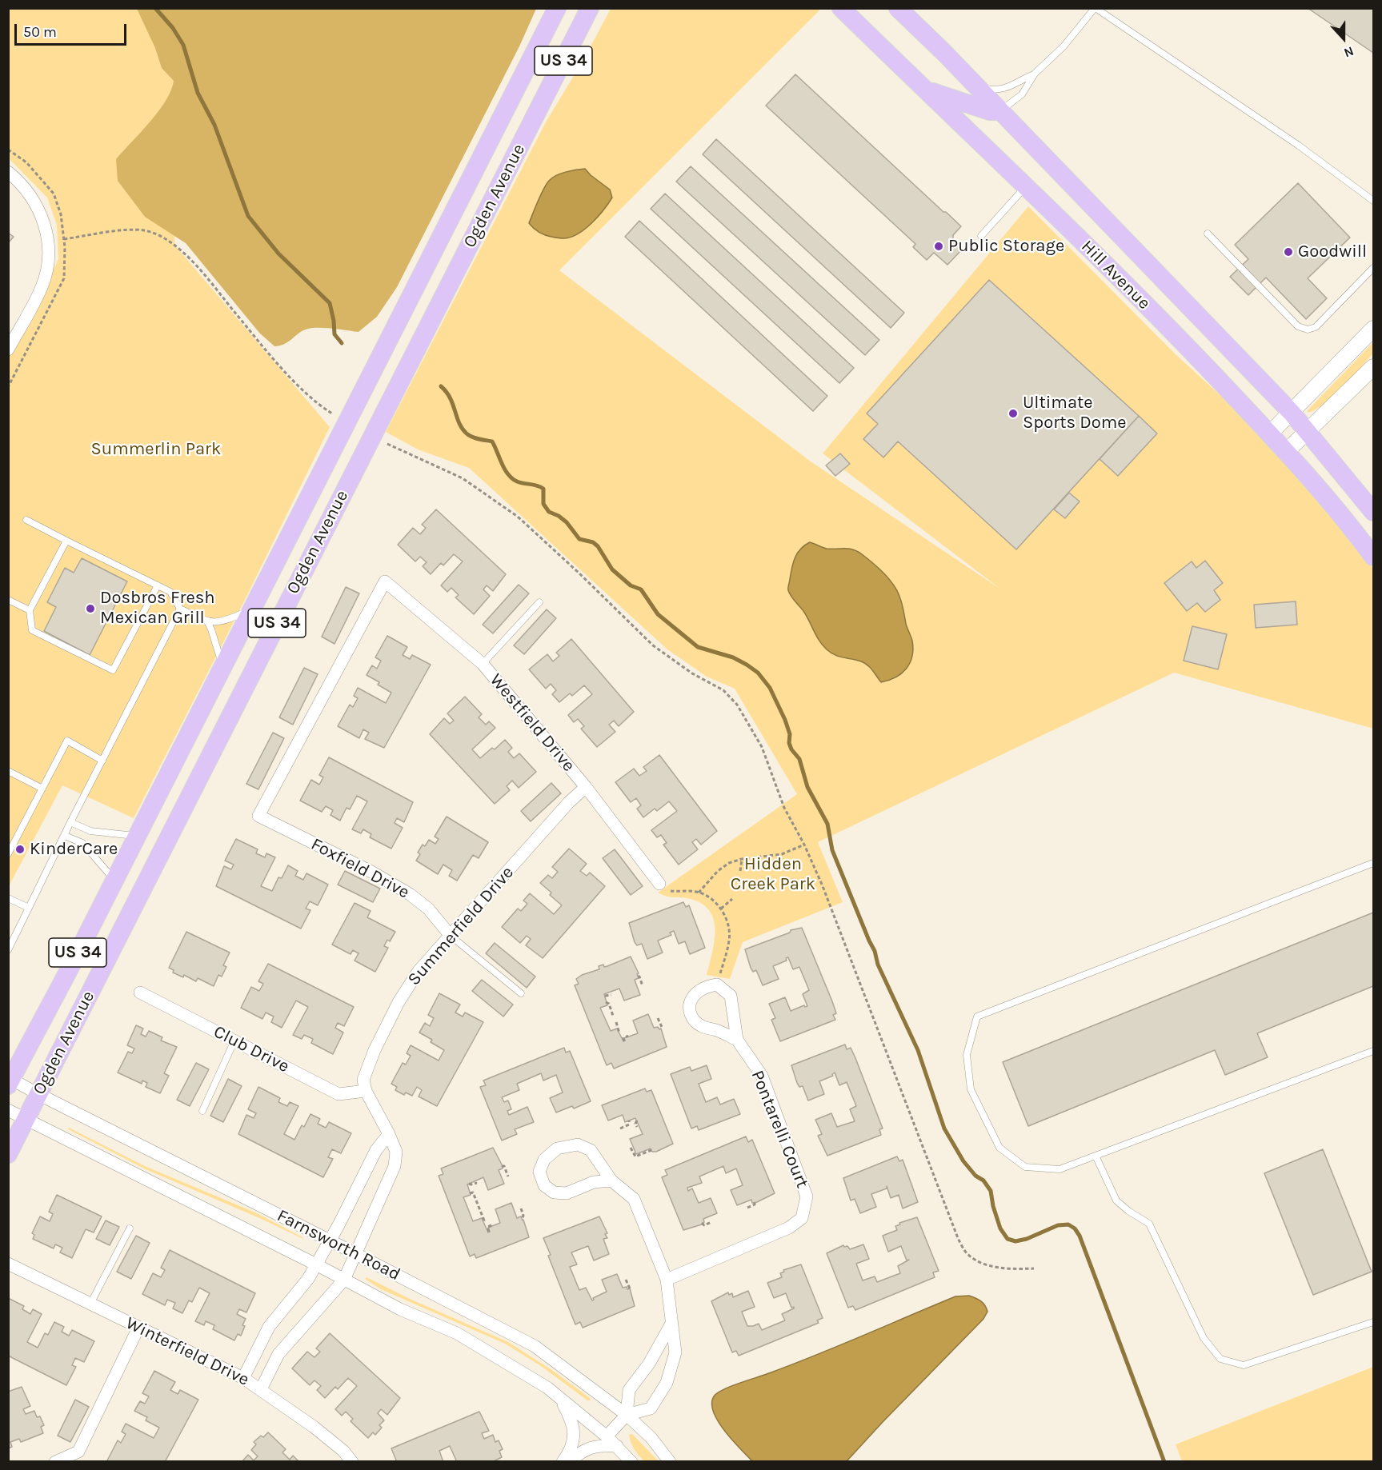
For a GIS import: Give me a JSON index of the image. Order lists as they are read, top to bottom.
{
  "streets": {
    "main road": ["US 34", "Ogden Avenue", "Hill Avenue"],
    "street": [
      "Westfield Drive",
      "Foxfield Drive",
      "Summerfield Drive",
      "Club Drive",
      "Pontarelli Court",
      "Farnsworth Road",
      "Winterfield Drive"
    ]
  },
  "crossings": [
    ["Ogden Avenue", "Farnsworth Road"],
    ["Westfield Drive", "Foxfield Drive"],
    ["Westfield Drive", "Summerfield Drive"],
    ["Foxfield Drive", "Summerfield Drive"],
    ["Summerfield Drive", "Club Drive"]
  ],
  "parks": ["Summerlin Park", "Hidden Creek Park"],
  "places": [
    "Public Storage",
    "Goodwill",
    "Ultimate Sports Dome",
    "Dosbros Fresh Mexican Grill",
    "KinderCare"
  ],
  "scale_bar": "50 m",
  "north": "bottom"
}
